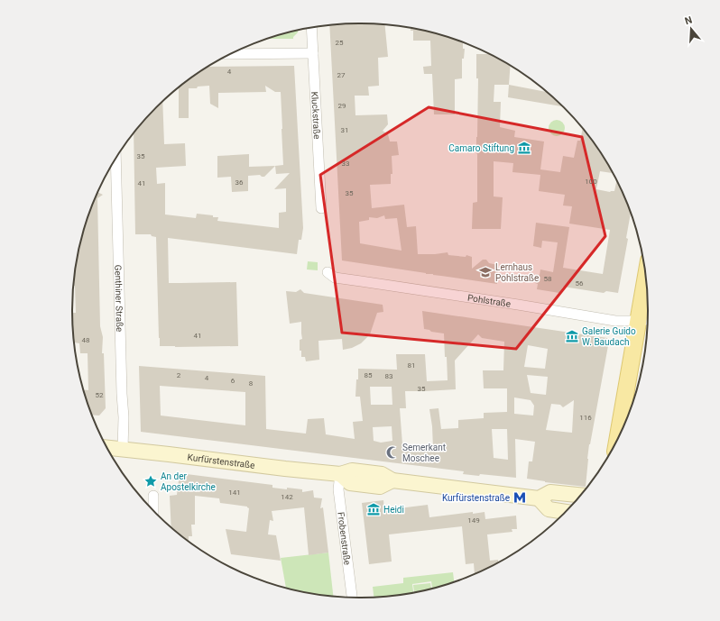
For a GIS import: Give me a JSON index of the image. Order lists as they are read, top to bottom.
{
  "streets": {
    "street": [
      "Kluckstraße",
      "Genthiner Straße",
      "Pohlstraße",
      "Kurfürstenstraße",
      "Frobenstraße"
    ]
  },
  "crossings": [
    ["Genthiner Straße", "Kurfürstenstraße"],
    ["Kurfürstenstraße", "Frobenstraße"]
  ],
  "places": {
    "museum": ["Camaro Stiftung", "Galerie Guido W. Baudach", "Heidi"],
    "school or university": ["Lernhaus Pohlstraße"],
    "mosque": ["Semerkant Moschee"],
    "place": ["An der Apostelkirche"],
    "metro station": ["Kurfürstenstraße"]
  },
  "house_numbers": [
    "25",
    "4",
    "27",
    "29",
    "31",
    "35",
    "33",
    "100",
    "36",
    "41",
    "35",
    "58",
    "56",
    "41",
    "48",
    "81",
    "2",
    "85",
    "83",
    "4",
    "6",
    "8",
    "35",
    "52",
    "116",
    "141",
    "142",
    "149"
  ],
  "north": "top"
}
